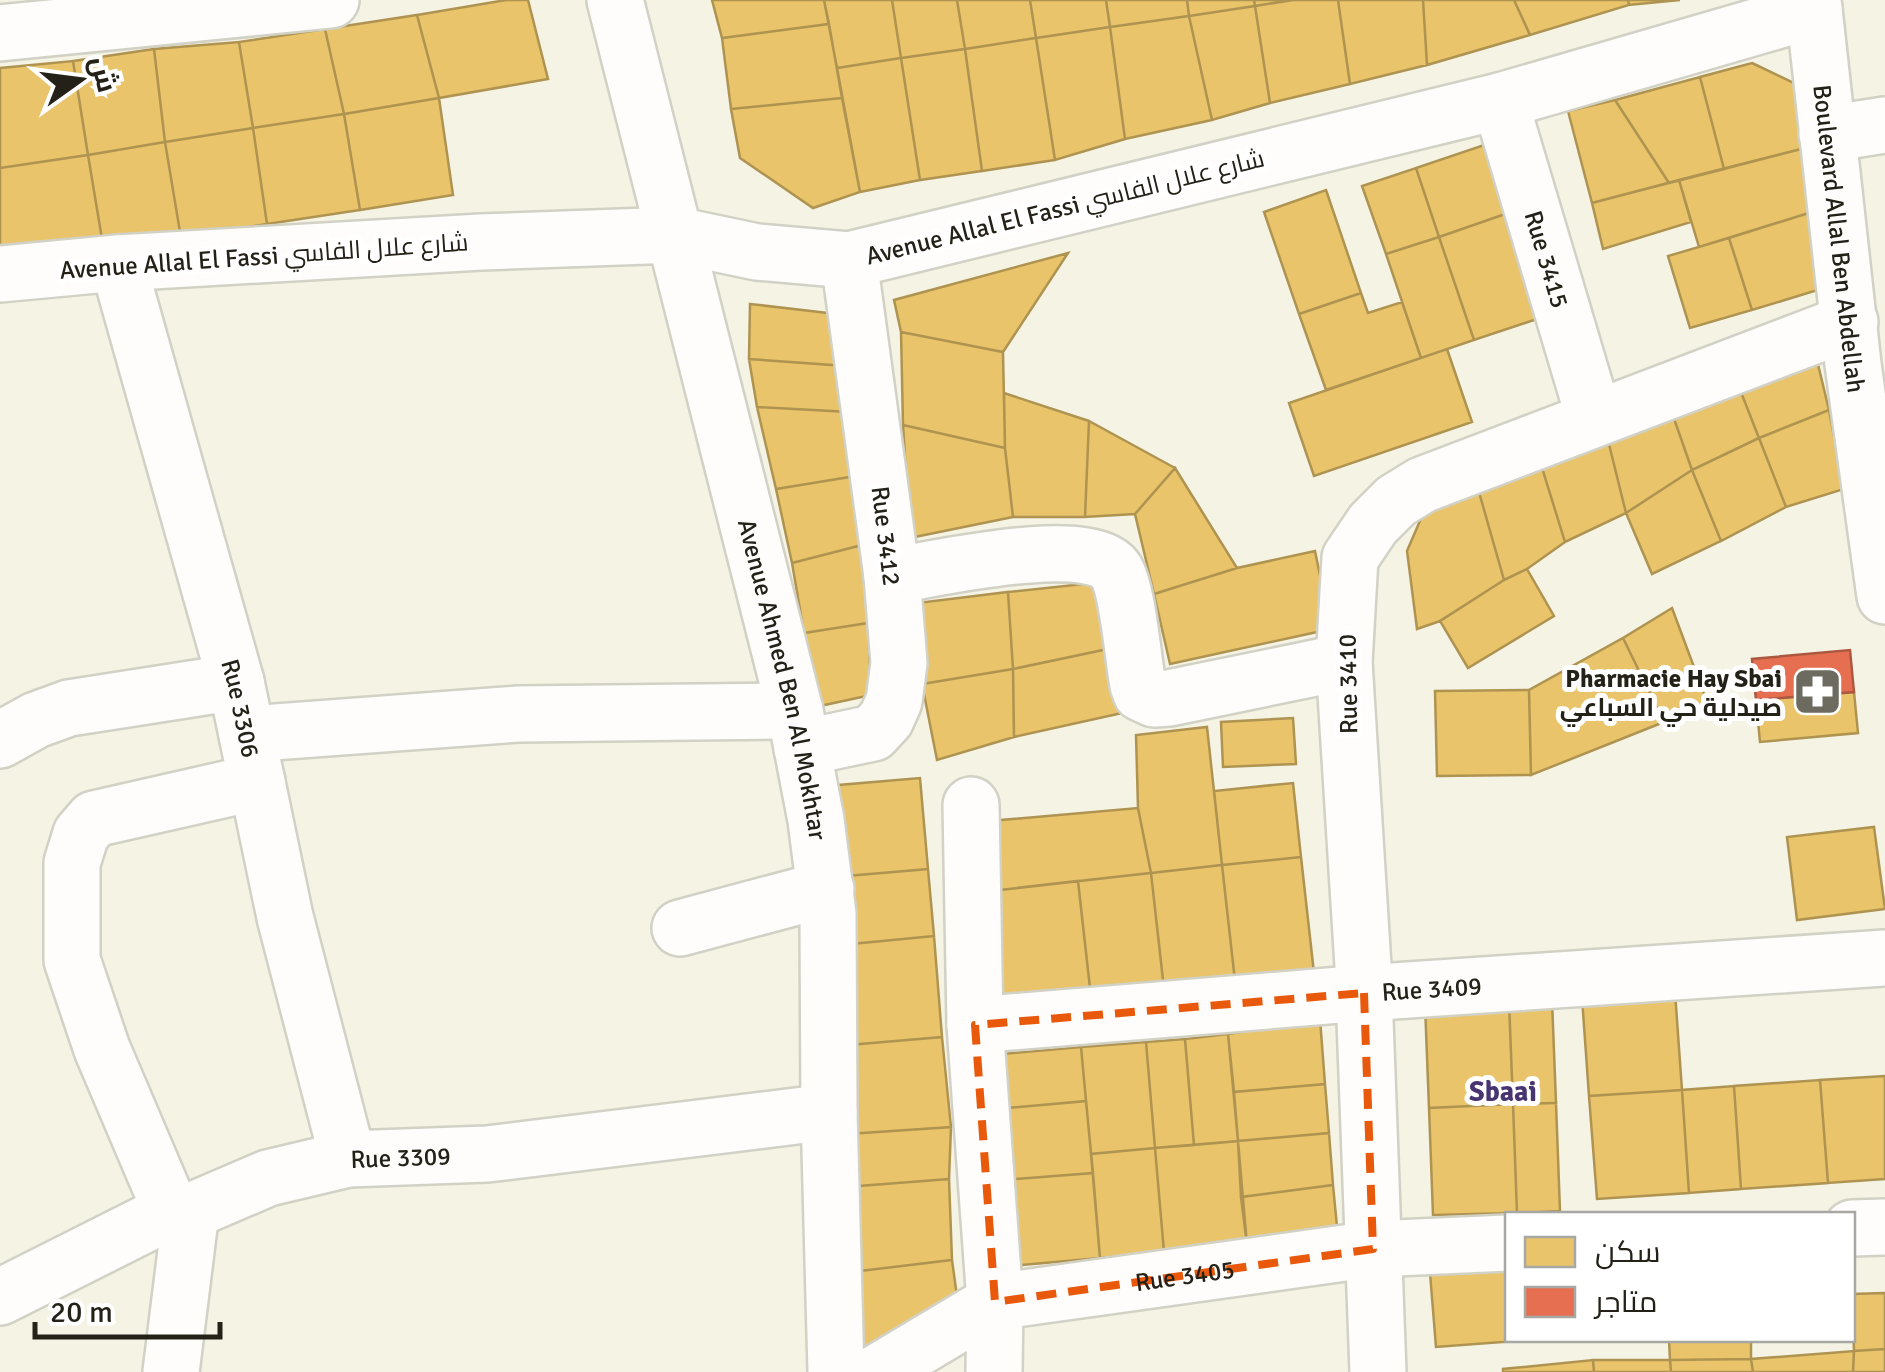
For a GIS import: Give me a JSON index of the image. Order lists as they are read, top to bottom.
{
  "streets": {
    "street": [
      "Avenue Allal El Fassi شارع علال الفاسي",
      "Boulevard Allal Ben Abdellah",
      "Rue 3415",
      "Rue 3412",
      "Avenue Ahmed Ben Al Mokhtar",
      "Rue 3410",
      "Rue 3306",
      "Rue 3409",
      "Rue 3309",
      "Rue 3405"
    ]
  },
  "crossings": [
    ["Avenue Allal El Fassi شارع علال الفاسي", "Boulevard Allal Ben Abdellah"],
    ["Avenue Allal El Fassi شارع علال الفاسي", "Rue 3415"],
    ["Avenue Allal El Fassi شارع علال الفاسي", "Rue 3412"],
    ["Avenue Allal El Fassi شارع علال الفاسي", "Avenue Ahmed Ben Al Mokhtar"],
    ["Avenue Allal El Fassi شارع علال الفاسي", "Rue 3306"],
    ["Boulevard Allal Ben Abdellah", "Rue 3410"],
    ["Rue 3415", "Rue 3410"],
    ["Rue 3412", "Avenue Ahmed Ben Al Mokhtar"],
    ["Rue 3412", "Rue 3306"],
    ["Avenue Ahmed Ben Al Mokhtar", "Rue 3309"],
    ["Rue 3410", "Rue 3409"],
    ["Rue 3410", "Rue 3405"],
    ["Rue 3306", "Rue 3309"]
  ],
  "districts": ["Sbaai"],
  "places": {
    "pharmacy": ["Pharmacie Hay Sbai صيدلية حي السباعي"]
  },
  "legend": ["سكن", "متاجر"],
  "scale_bar": "20 m",
  "north": "right"
}
